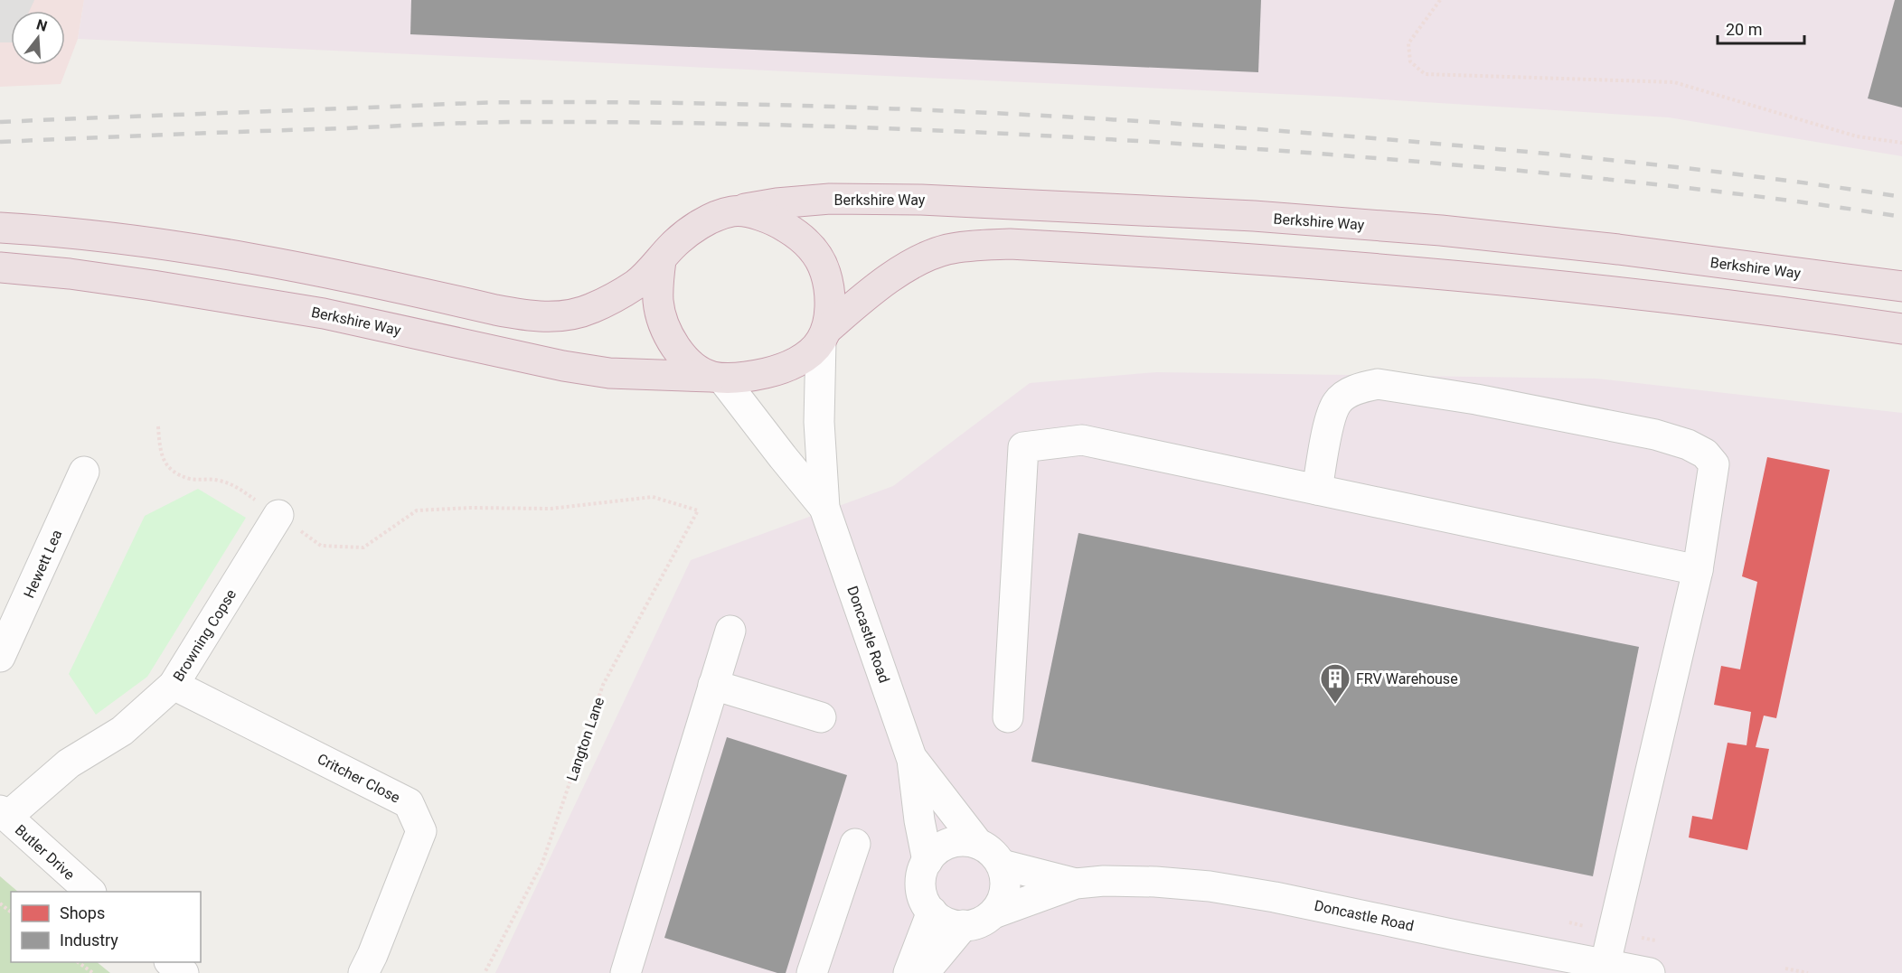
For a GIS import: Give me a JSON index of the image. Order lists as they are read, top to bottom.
{
  "streets": {
    "highway": ["Berkshire Way"],
    "street": [
      "Hewett Lea",
      "Doncastle Road",
      "Browning Copse",
      "Critcher Close",
      "Butler Drive"
    ],
    "path": ["Langton Lane"]
  },
  "crossings": [
    ["Berkshire Way", "Doncastle Road"],
    ["Browning Copse", "Langton Lane"],
    ["Browning Copse", "Critcher Close"],
    ["Browning Copse", "Butler Drive"]
  ],
  "places": {
    "building": ["FRV Warehouse"]
  },
  "legend": ["Shops", "Industry"],
  "scale_bar": "20 m",
  "north": "top"
}
